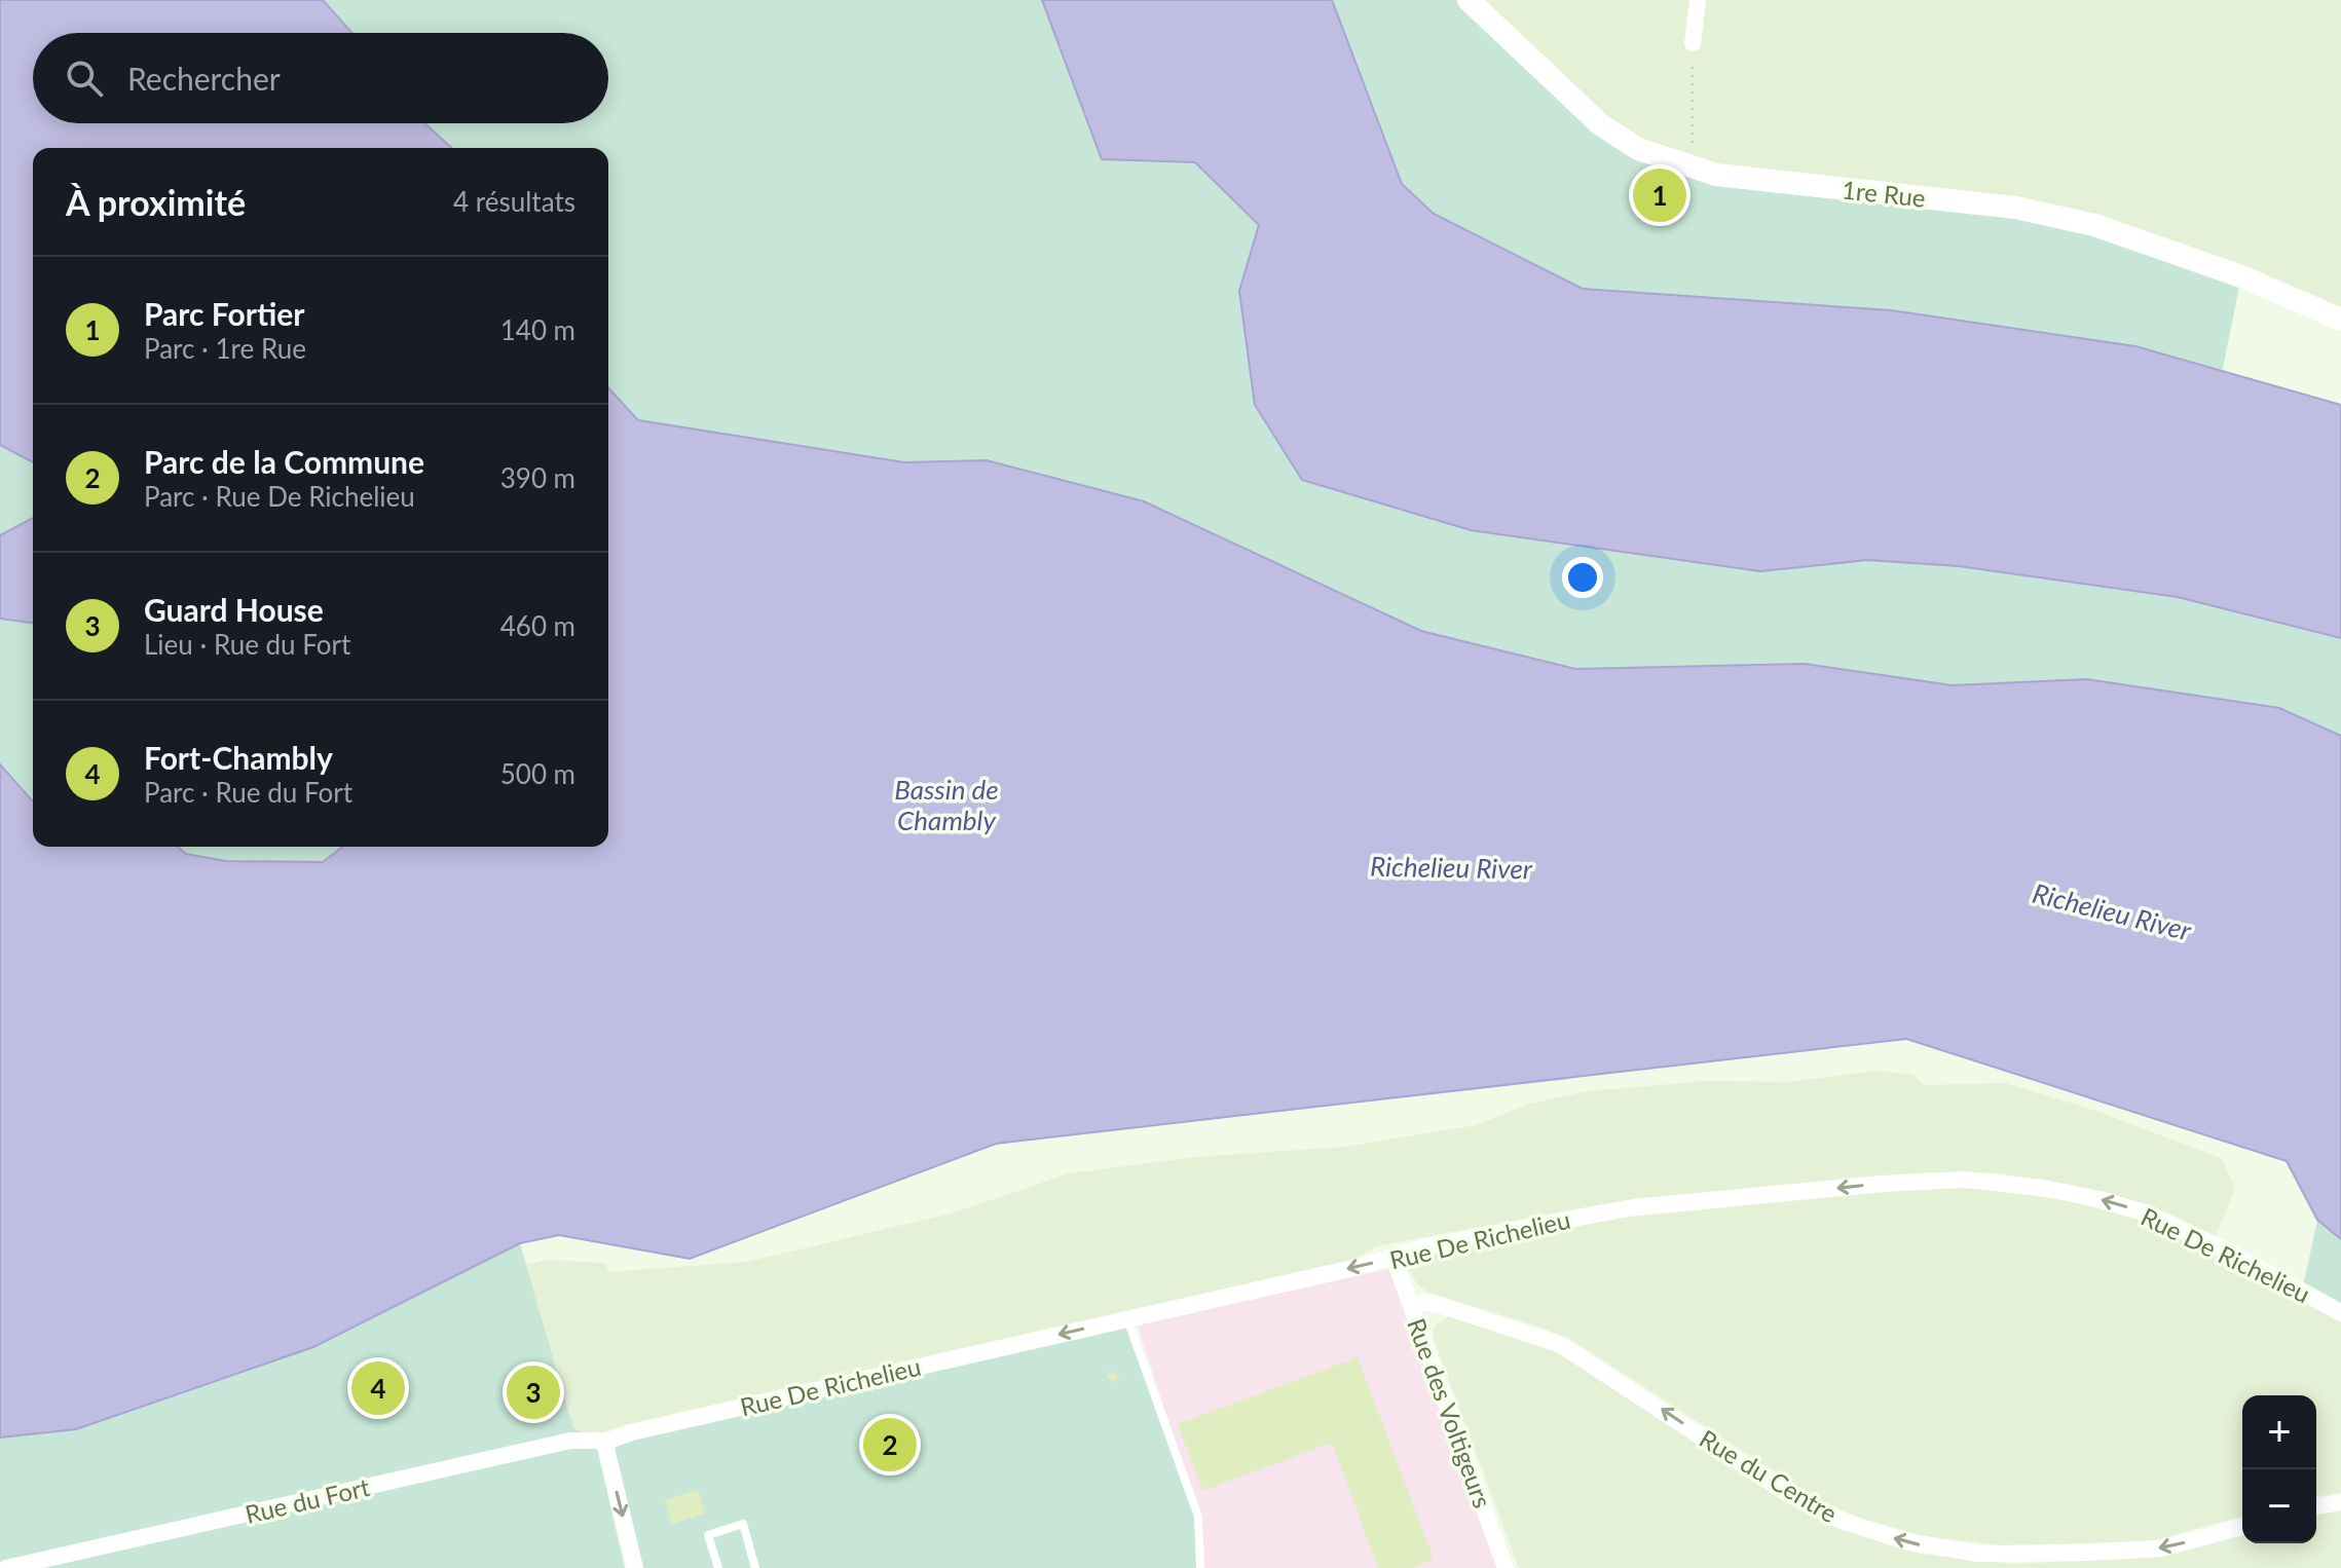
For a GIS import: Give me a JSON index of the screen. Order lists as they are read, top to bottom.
{
  "streets": {
    "street": [
      "1re Rue",
      "Rue De Richelieu",
      "Rue des Voltigeurs",
      "Rue du Centre",
      "Rue du Fort"
    ]
  },
  "crossings": [
    ["Rue De Richelieu", "Rue des Voltigeurs"],
    ["Rue De Richelieu", "Rue du Fort"],
    ["Rue des Voltigeurs", "Rue du Centre"]
  ],
  "one_way": ["Rue De Richelieu", "Rue du Centre"],
  "water": ["Bassin de Chambly", "Richelieu River"],
  "page": {
    "search": "Rechercher",
    "heading": ["À proximité", "4 résultats"],
    "pins": [
      "1",
      "4",
      "3",
      "2"
    ],
    "list": [
      {
        "mark": "1",
        "name": "Parc Fortier",
        "note": "Parc · 1re Rue",
        "value": "140 m"
      },
      {
        "mark": "2",
        "name": "Parc de la Commune",
        "note": "Parc · Rue De Richelieu",
        "value": "390 m"
      },
      {
        "mark": "3",
        "name": "Guard House",
        "note": "Lieu · Rue du Fort",
        "value": "460 m"
      },
      {
        "mark": "4",
        "name": "Fort-Chambly",
        "note": "Parc · Rue du Fort",
        "value": "500 m"
      }
    ],
    "map_buttons": ["+", "−"]
  }
}
